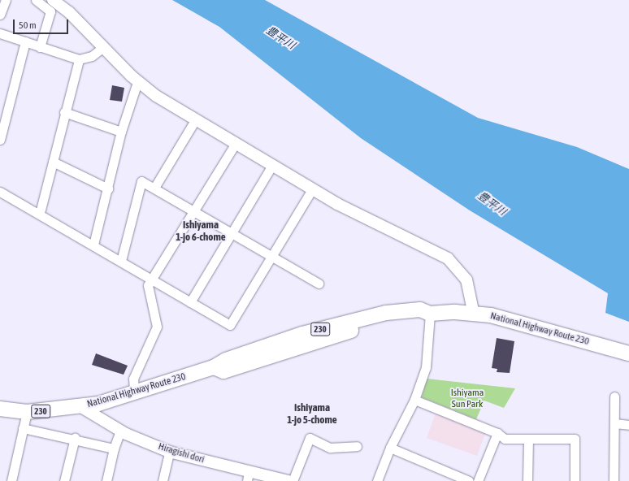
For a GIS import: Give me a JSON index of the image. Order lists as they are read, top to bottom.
{
  "streets": {
    "highway": ["230", "National Highway Route 230"],
    "street": ["Hiragishi dori"]
  },
  "crossings": [
    ["National Highway Route 230", "Hiragishi dori"]
  ],
  "districts": ["Ishiyama 1-jo 6-chome", "Ishiyama 1-jo 5-chome"],
  "water": ["豊平川"],
  "parks": ["Ishiyama Sun Park"],
  "scale_bar": "50 m"
}
